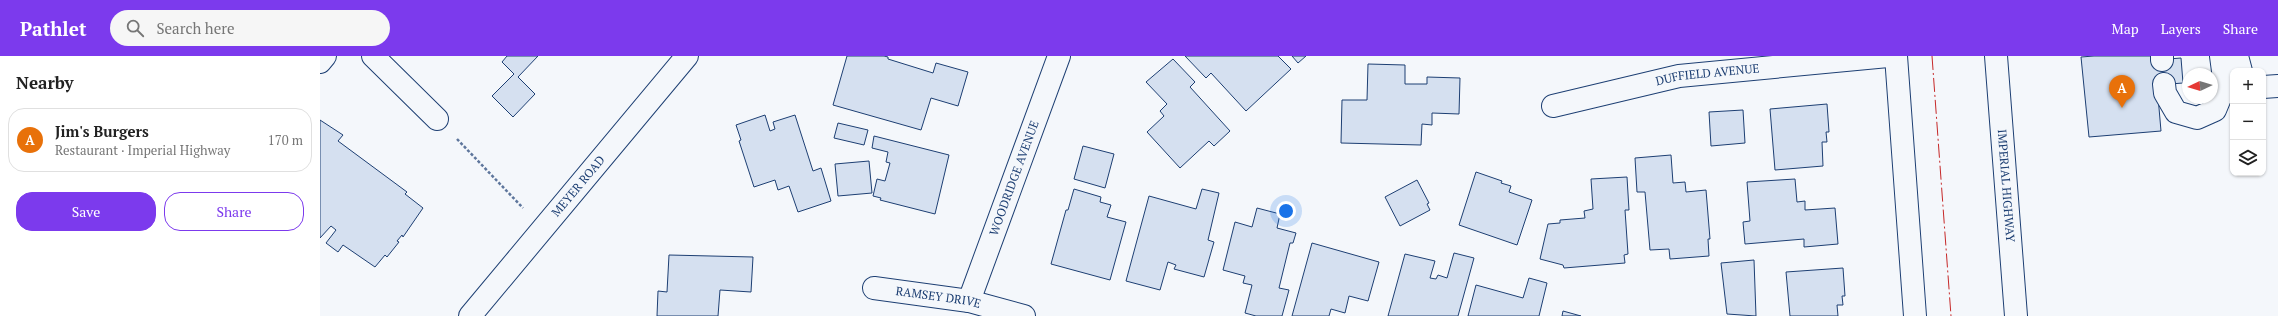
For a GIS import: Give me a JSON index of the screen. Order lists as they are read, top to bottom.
{
  "streets": {
    "street": [
      "DUFFIELD AVENUE",
      "WOODRIDGE AVENUE",
      "MEYER ROAD",
      "IMPERIAL HIGHWAY",
      "RAMSEY DRIVE"
    ]
  },
  "crossings": [
    ["WOODRIDGE AVENUE", "RAMSEY DRIVE"]
  ],
  "north": "left",
  "page": {
    "header": "Pathlet",
    "search": "Search here",
    "nav": ["Map", "Layers", "Share"],
    "heading": "Nearby",
    "map_buttons": ["+", "−"],
    "pins": "A",
    "list": [
      {
        "mark": "A",
        "name": "Jim's Burgers",
        "note": "Restaurant · Imperial Highway",
        "value": "170 m"
      }
    ],
    "buttons": ["Save", "Share"]
  }
}
